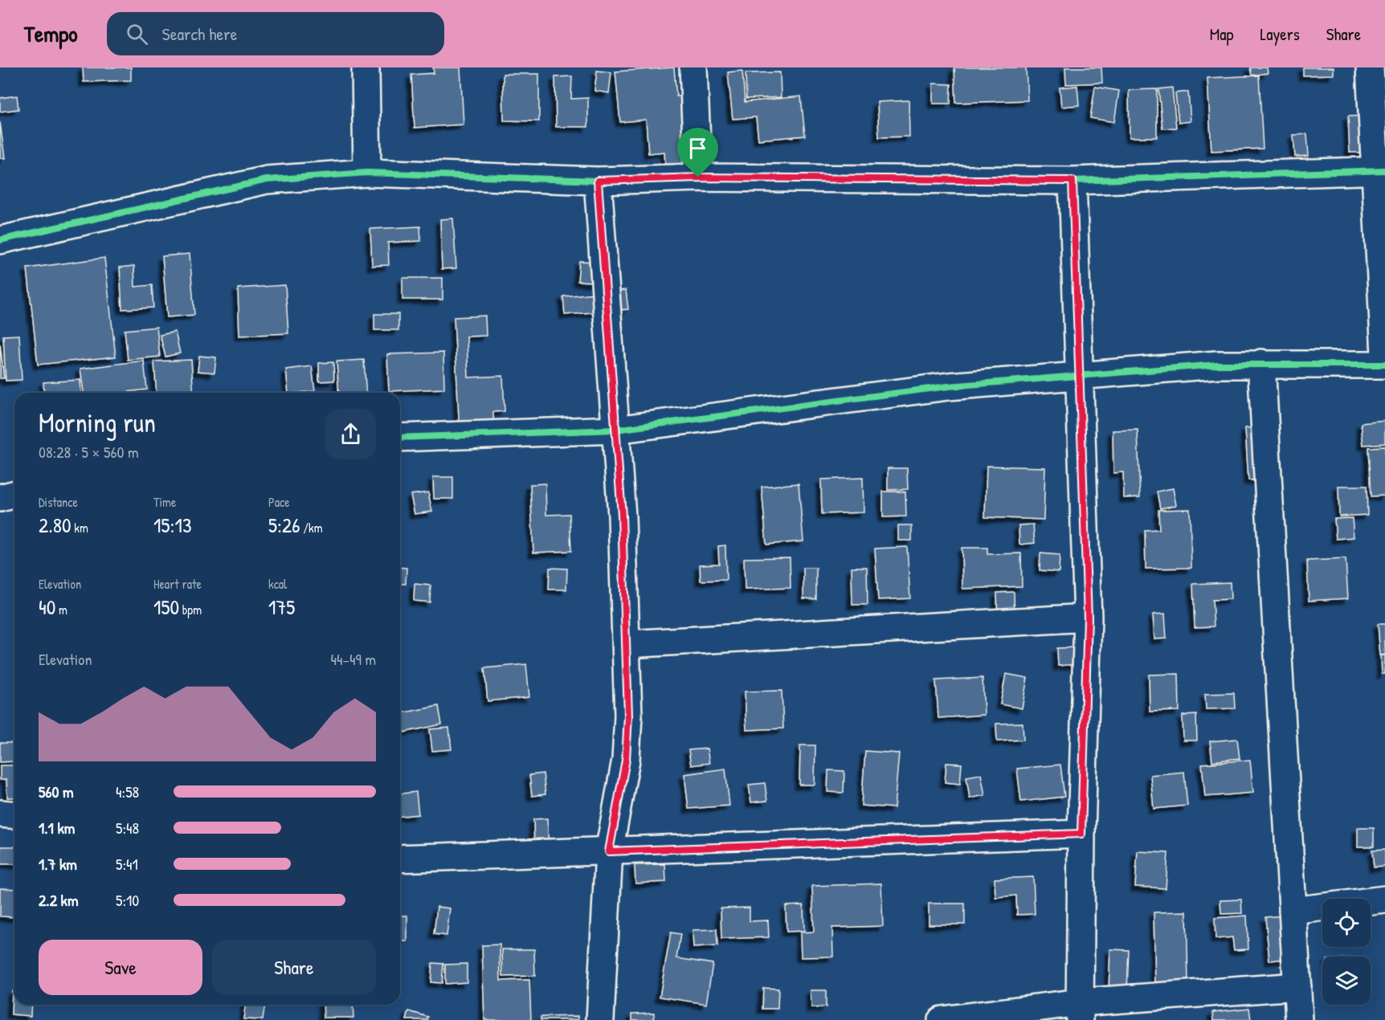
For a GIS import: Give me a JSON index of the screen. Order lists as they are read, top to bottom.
{
  "page": {
    "header": "Tempo",
    "search": "Search here",
    "nav": ["Map", "Layers", "Share"],
    "heading": ["Morning run", "08:28 · 5 × 560 m"],
    "stats": [
      ["Distance", "2.80 km"],
      ["Time", "15:13"],
      ["Pace", "5:26 /km"],
      ["Elevation", "40 m"],
      ["Heart rate", "150 bpm"],
      ["kcal", "175"]
    ],
    "chart": ["Elevation", "44–49 m"],
    "list": [
      {
        "name": "560 m",
        "note": "4:58"
      },
      {
        "name": "1.1 km",
        "note": "5:48"
      },
      {
        "name": "1.7 km",
        "note": "5:41"
      },
      {
        "name": "2.2 km",
        "note": "5:10"
      }
    ],
    "buttons": ["Save", "Share"]
  }
}
